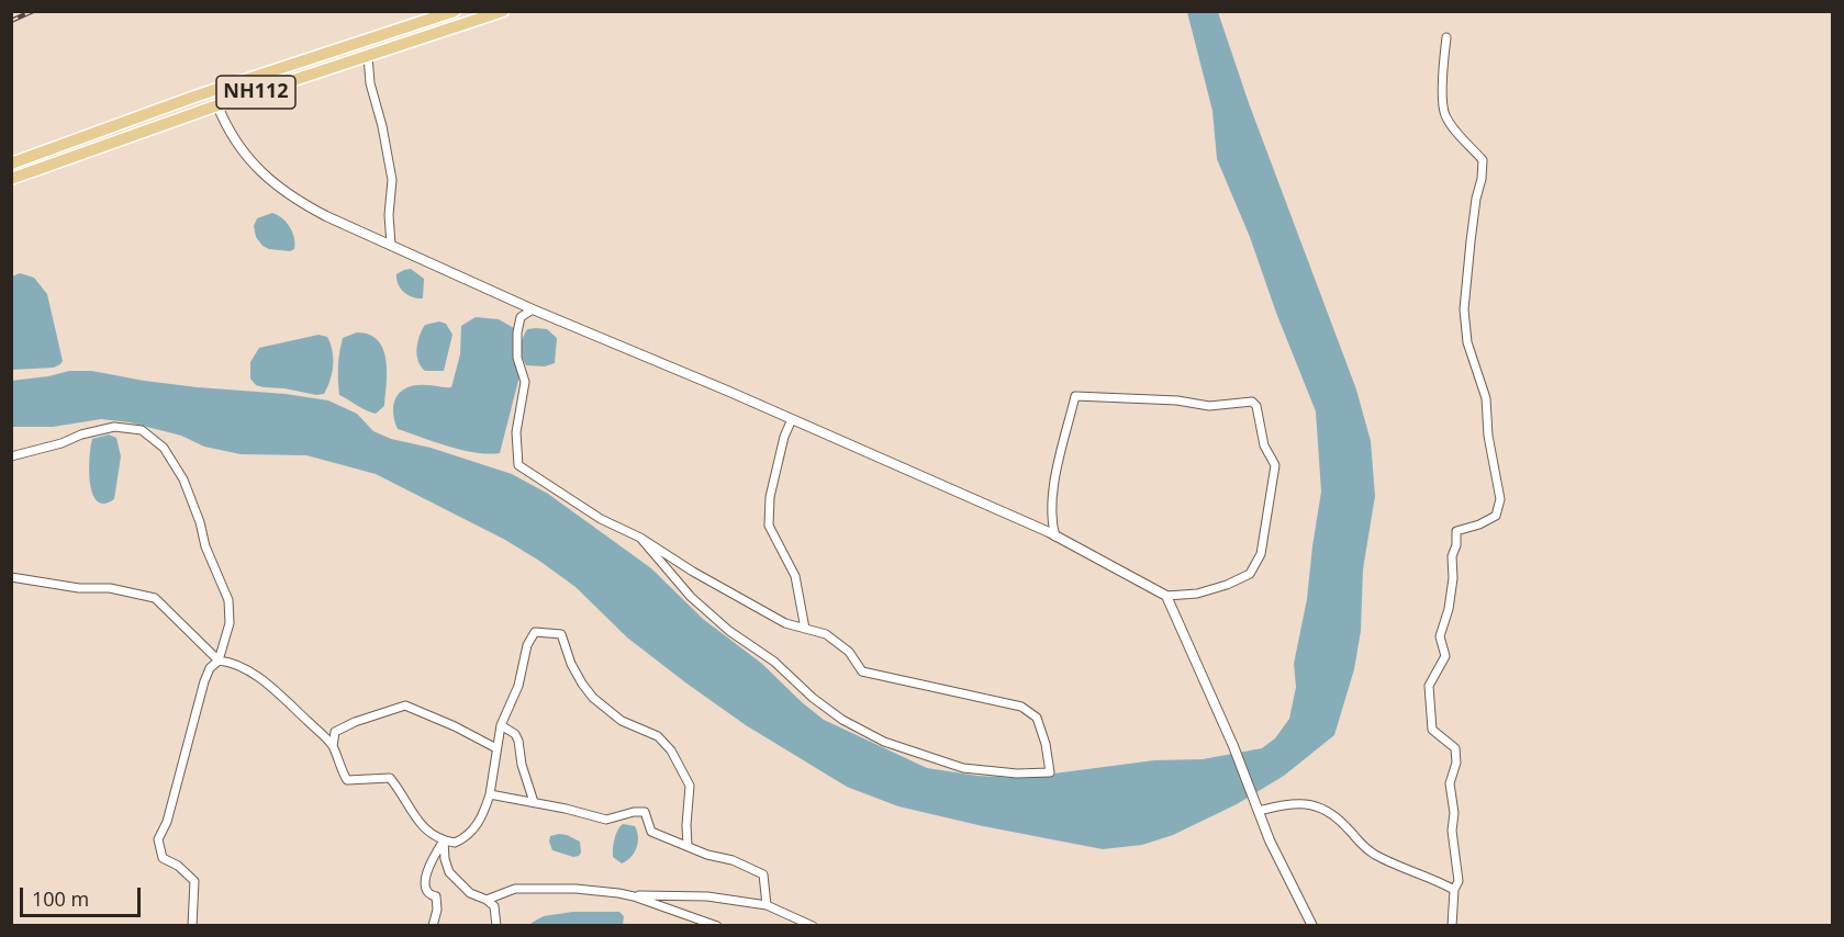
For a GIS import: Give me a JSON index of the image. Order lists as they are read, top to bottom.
{
  "streets": {
    "highway": ["NH112"]
  },
  "scale_bar": "100 m"
}
